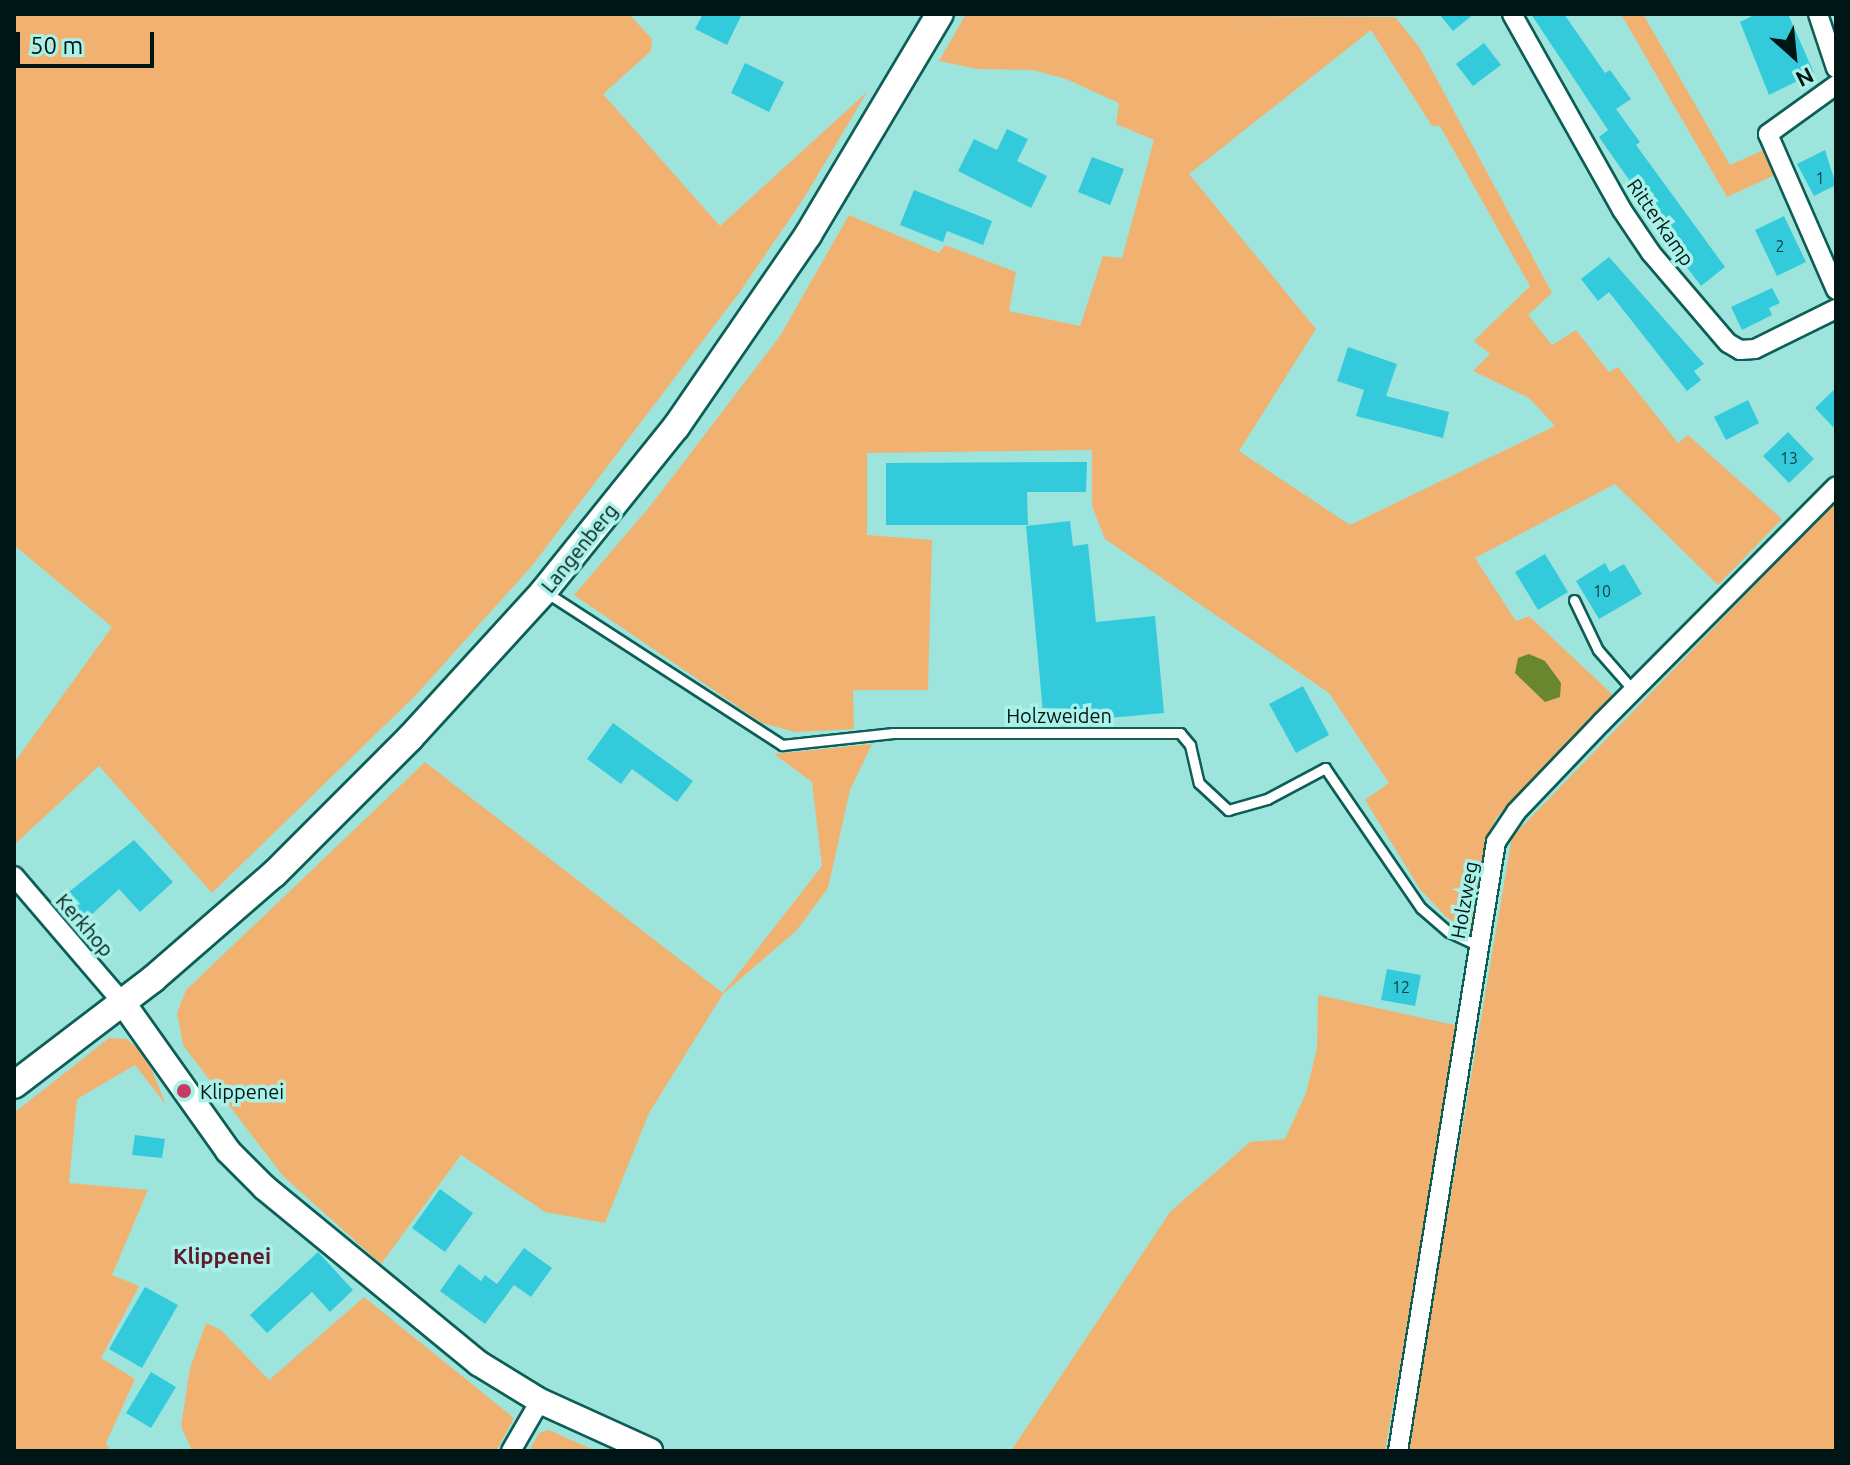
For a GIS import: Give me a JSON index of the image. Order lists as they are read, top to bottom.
{
  "streets": {
    "main road": ["Langenberg"],
    "street": ["Ritterkamp", "Holzweg", "Kerkhop"],
    "lane": ["Holzweiden"]
  },
  "crossings": [
    ["Langenberg", "Holzweiden"],
    ["Langenberg", "Kerkhop"],
    ["Holzweiden", "Holzweg"]
  ],
  "districts": ["Klippenei"],
  "places": ["Klippenei"],
  "house_numbers": [
    "1",
    "2",
    "13",
    "10",
    "12"
  ],
  "scale_bar": "50 m",
  "north": "bottom right"
}
